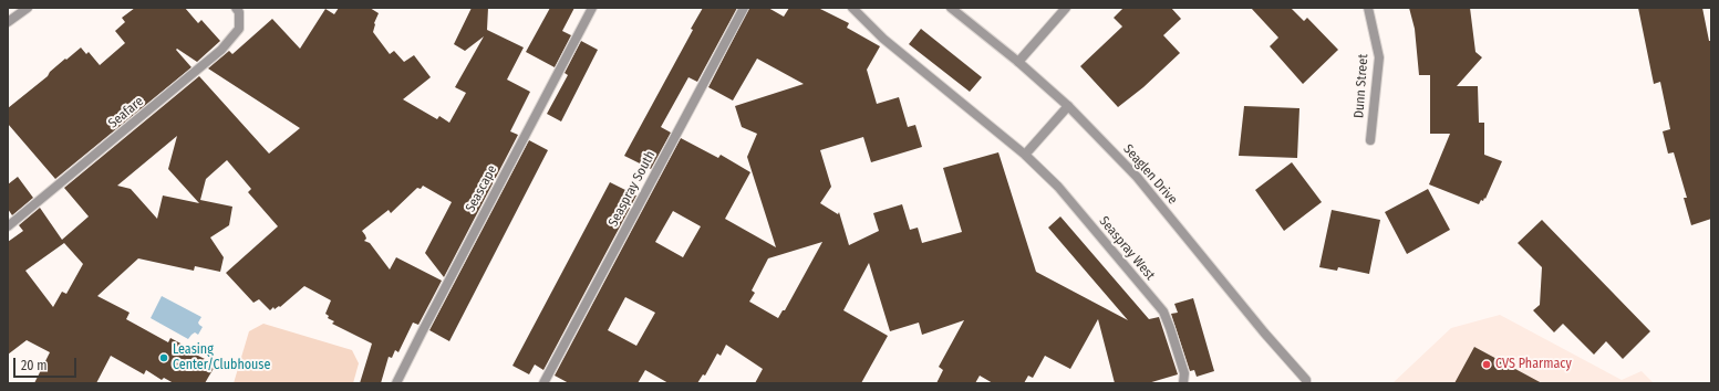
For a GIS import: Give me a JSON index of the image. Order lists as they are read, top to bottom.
{
  "streets": {
    "street": [
      "Dunn Street",
      "Seafare",
      "Seaglen Drive",
      "Seascape",
      "Seaspray South",
      "Seaspray West"
    ]
  },
  "places": ["Leasing Center/Clubhouse", "CVS Pharmacy"],
  "scale_bar": "20 m"
}
